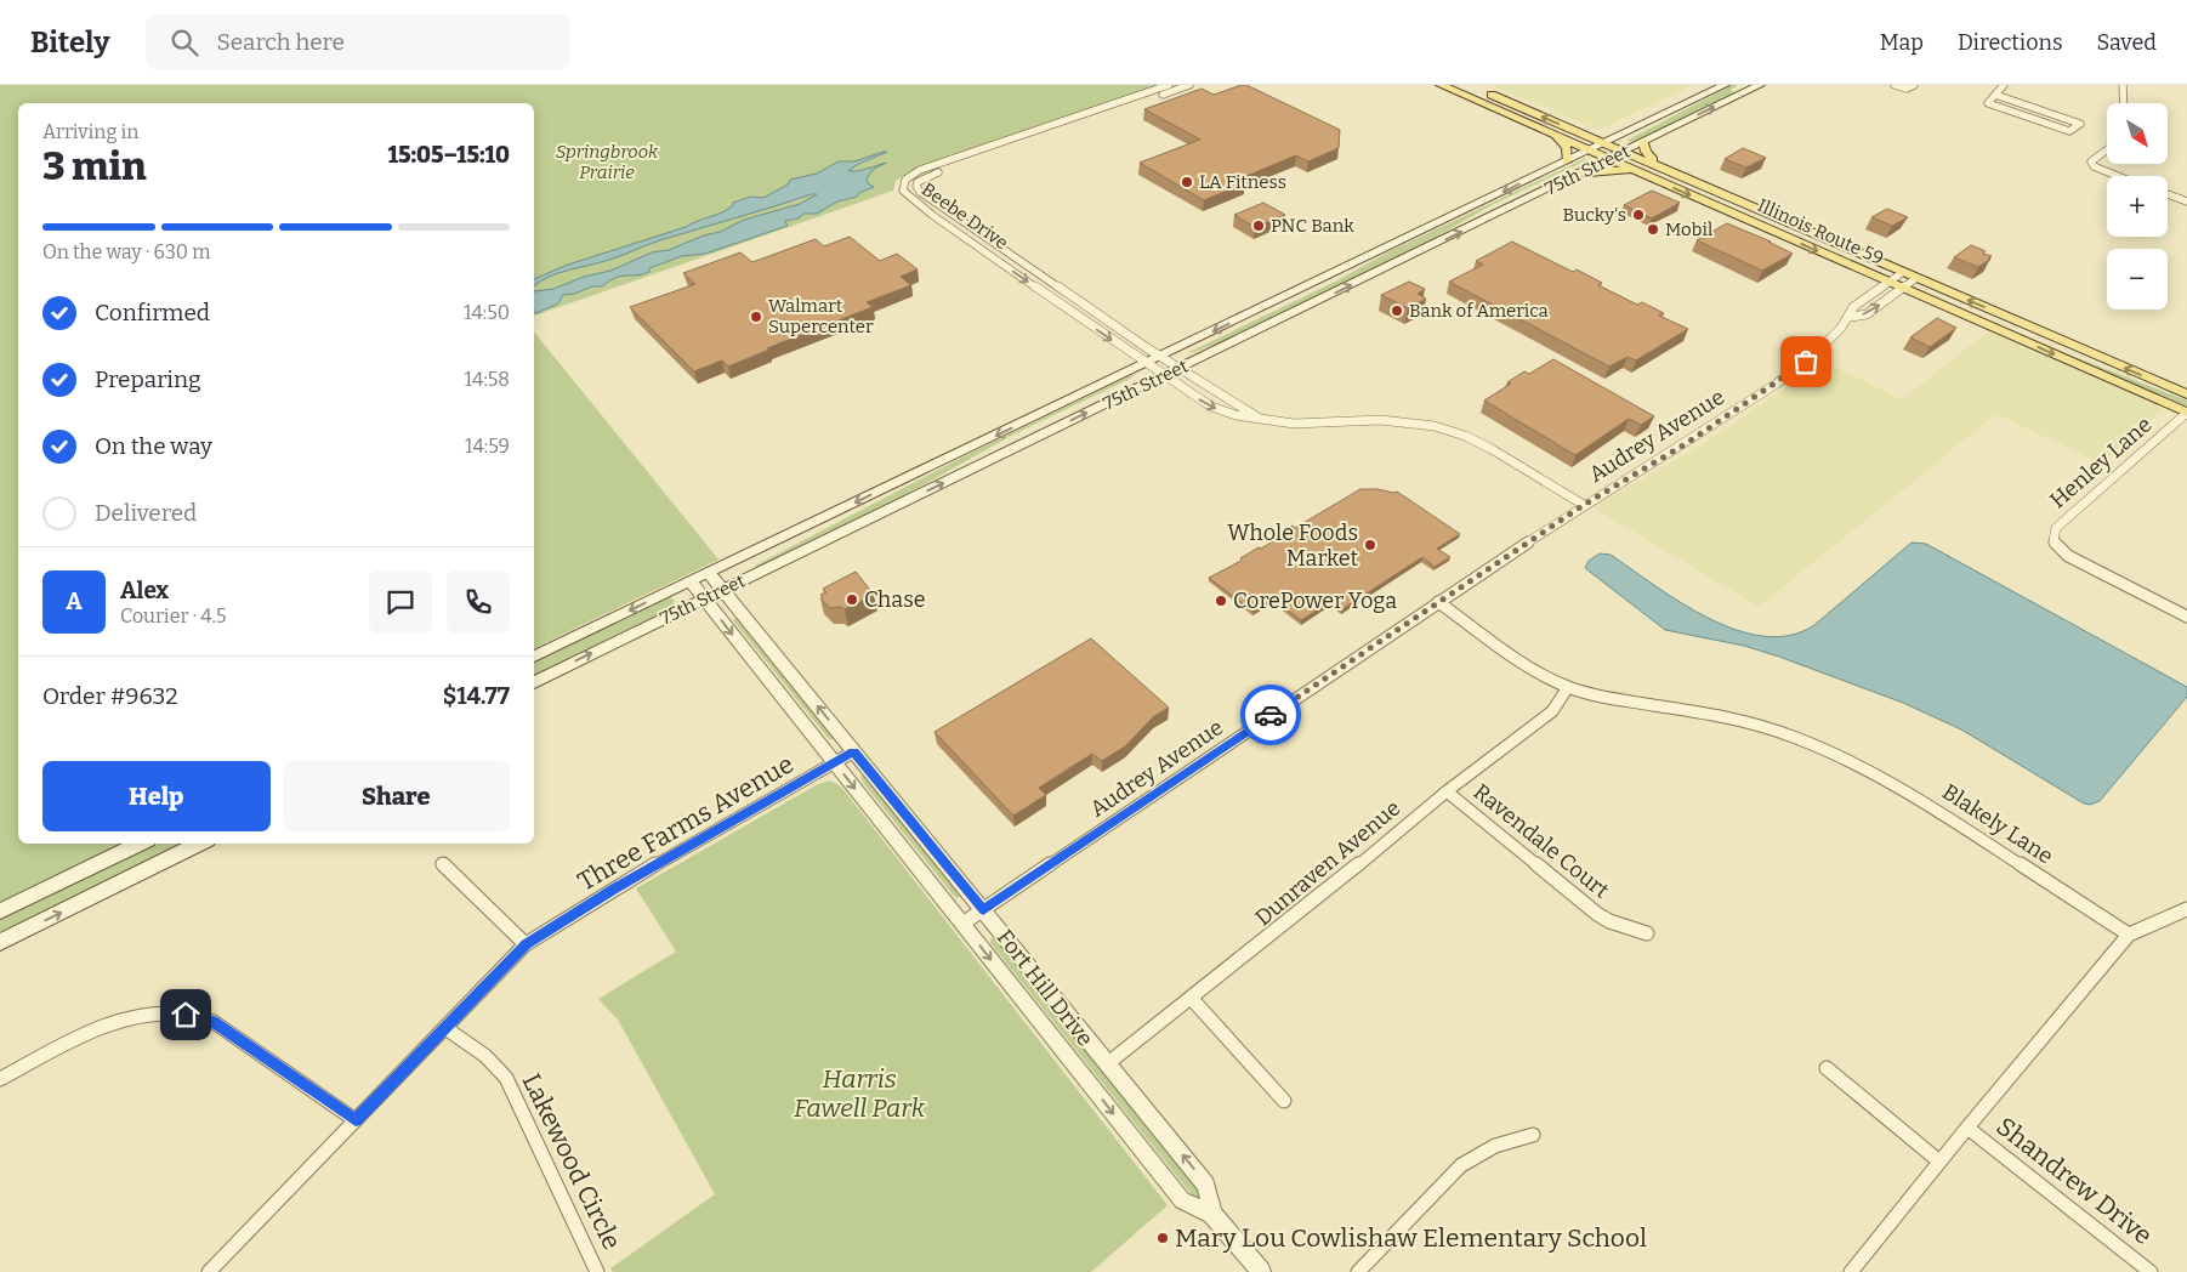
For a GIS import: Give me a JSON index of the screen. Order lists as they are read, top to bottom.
{
  "streets": {
    "main road": ["75th Street", "Illinois Route 59"],
    "street": [
      "Beebe Drive",
      "Audrey Avenue",
      "Henley Lane",
      "Three Farms Avenue",
      "Blakely Lane",
      "Ravendale Court",
      "Dunraven Avenue",
      "Fort Hill Drive",
      "Lakewood Circle",
      "Shandrew Drive"
    ]
  },
  "crossings": [
    ["75th Street", "Beebe Drive"],
    ["75th Street", "Illinois Route 59"],
    ["75th Street", "Fort Hill Drive"],
    ["Beebe Drive", "Audrey Avenue"],
    ["Illinois Route 59", "Audrey Avenue"],
    ["Illinois Route 59", "Henley Lane"],
    ["Audrey Avenue", "Blakely Lane"],
    ["Audrey Avenue", "Fort Hill Drive"],
    ["Three Farms Avenue", "Fort Hill Drive"],
    ["Three Farms Avenue", "Lakewood Circle"],
    ["Blakely Lane", "Dunraven Avenue"],
    ["Ravendale Court", "Dunraven Avenue"],
    ["Dunraven Avenue", "Fort Hill Drive"]
  ],
  "parks": ["Springbrook Prairie", "Harris Fawell Park"],
  "places": [
    "LA Fitness",
    "Bucky's",
    "PNC Bank",
    "Mobil",
    "Bank of America",
    "Walmart Supercenter",
    "Whole Foods Market",
    "Chase",
    "CorePower Yoga",
    "Mary Lou Cowlishaw Elementary School"
  ],
  "north": "bottom right",
  "page": {
    "header": "Bitely",
    "search": "Search here",
    "nav": ["Map", "Directions", "Saved"],
    "map_buttons": ["+", "−"],
    "heading": ["3 min", "Arriving in", "15:05–15:10"],
    "panel": [
      "Alex",
      "Courier · 4.5",
      "Order #9632",
      "$14.77"
    ],
    "bar": "On the way · 630 m",
    "list": [
      ["Confirmed", "14:50"],
      ["Preparing", "14:58"],
      ["On the way", "14:59"],
      "Delivered"
    ],
    "round": "A",
    "buttons": ["Help", "Share"]
  }
}
